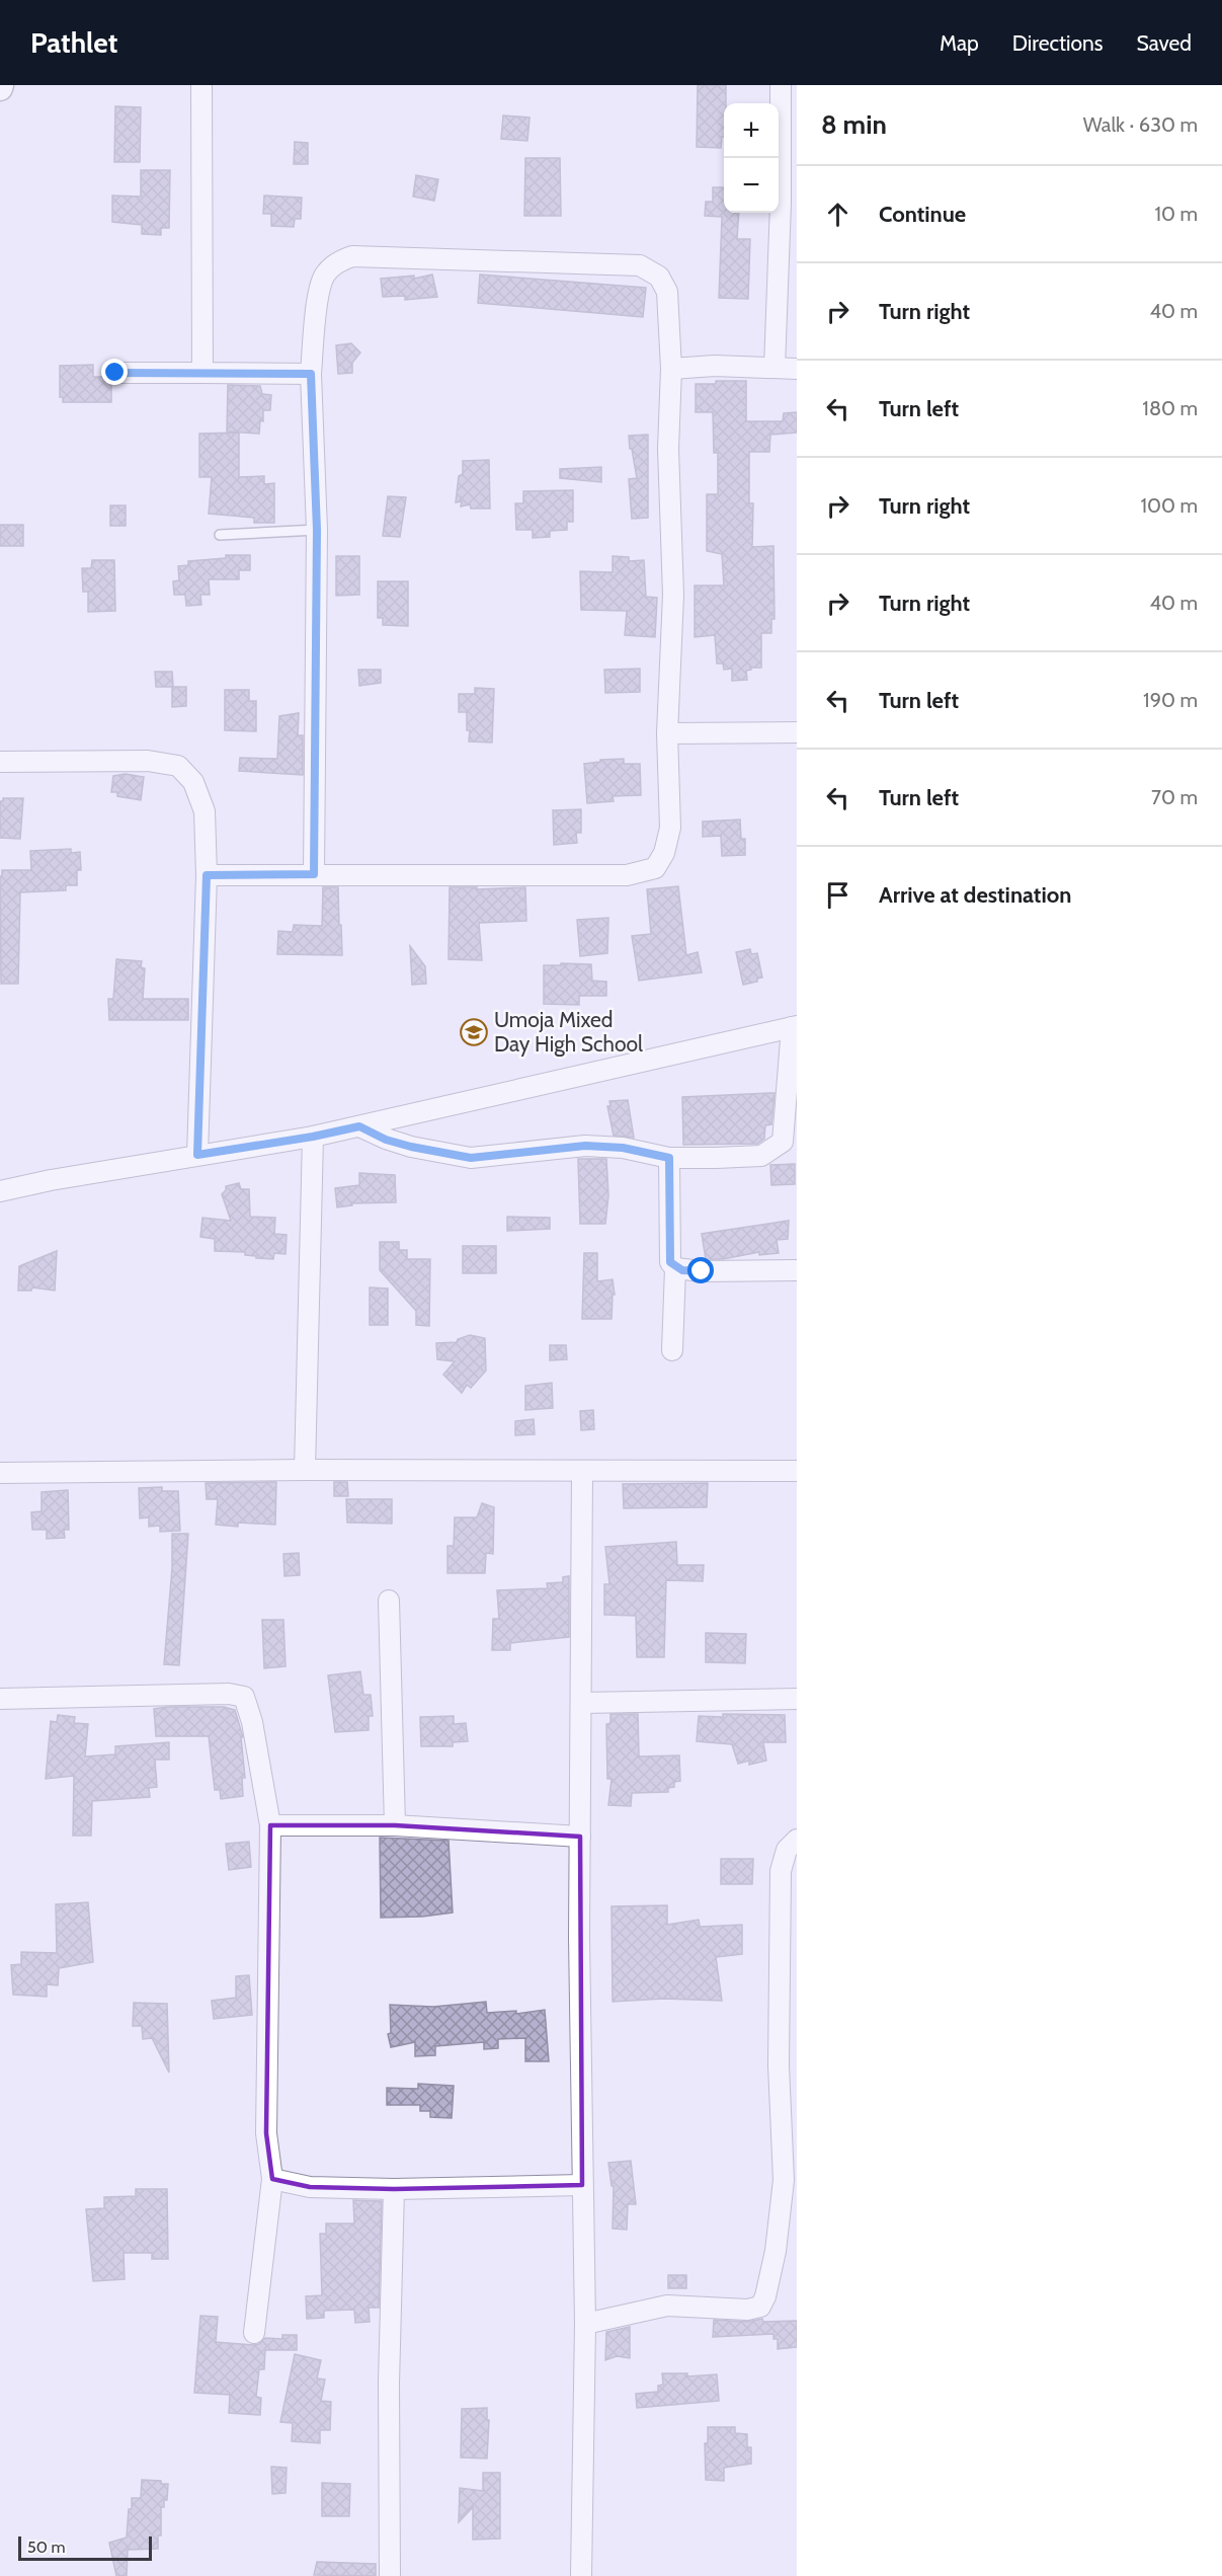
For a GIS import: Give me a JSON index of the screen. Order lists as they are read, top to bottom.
{
  "places": {
    "school or university": ["Umoja Mixed Day High School"]
  },
  "scale_bar": "50 m",
  "page": {
    "header": "Pathlet",
    "nav": ["Map", "Directions", "Saved"],
    "heading": ["8 min", "Walk · 630 m"],
    "map_buttons": ["+", "−"],
    "list": [
      ["Continue", "10 m"],
      ["Turn right", "40 m"],
      ["Turn left", "180 m"],
      ["Turn right", "100 m"],
      ["Turn right", "40 m"],
      ["Turn left", "190 m"],
      ["Turn left", "70 m"],
      "Arrive at destination"
    ],
    "scale": "50 m"
  }
}
